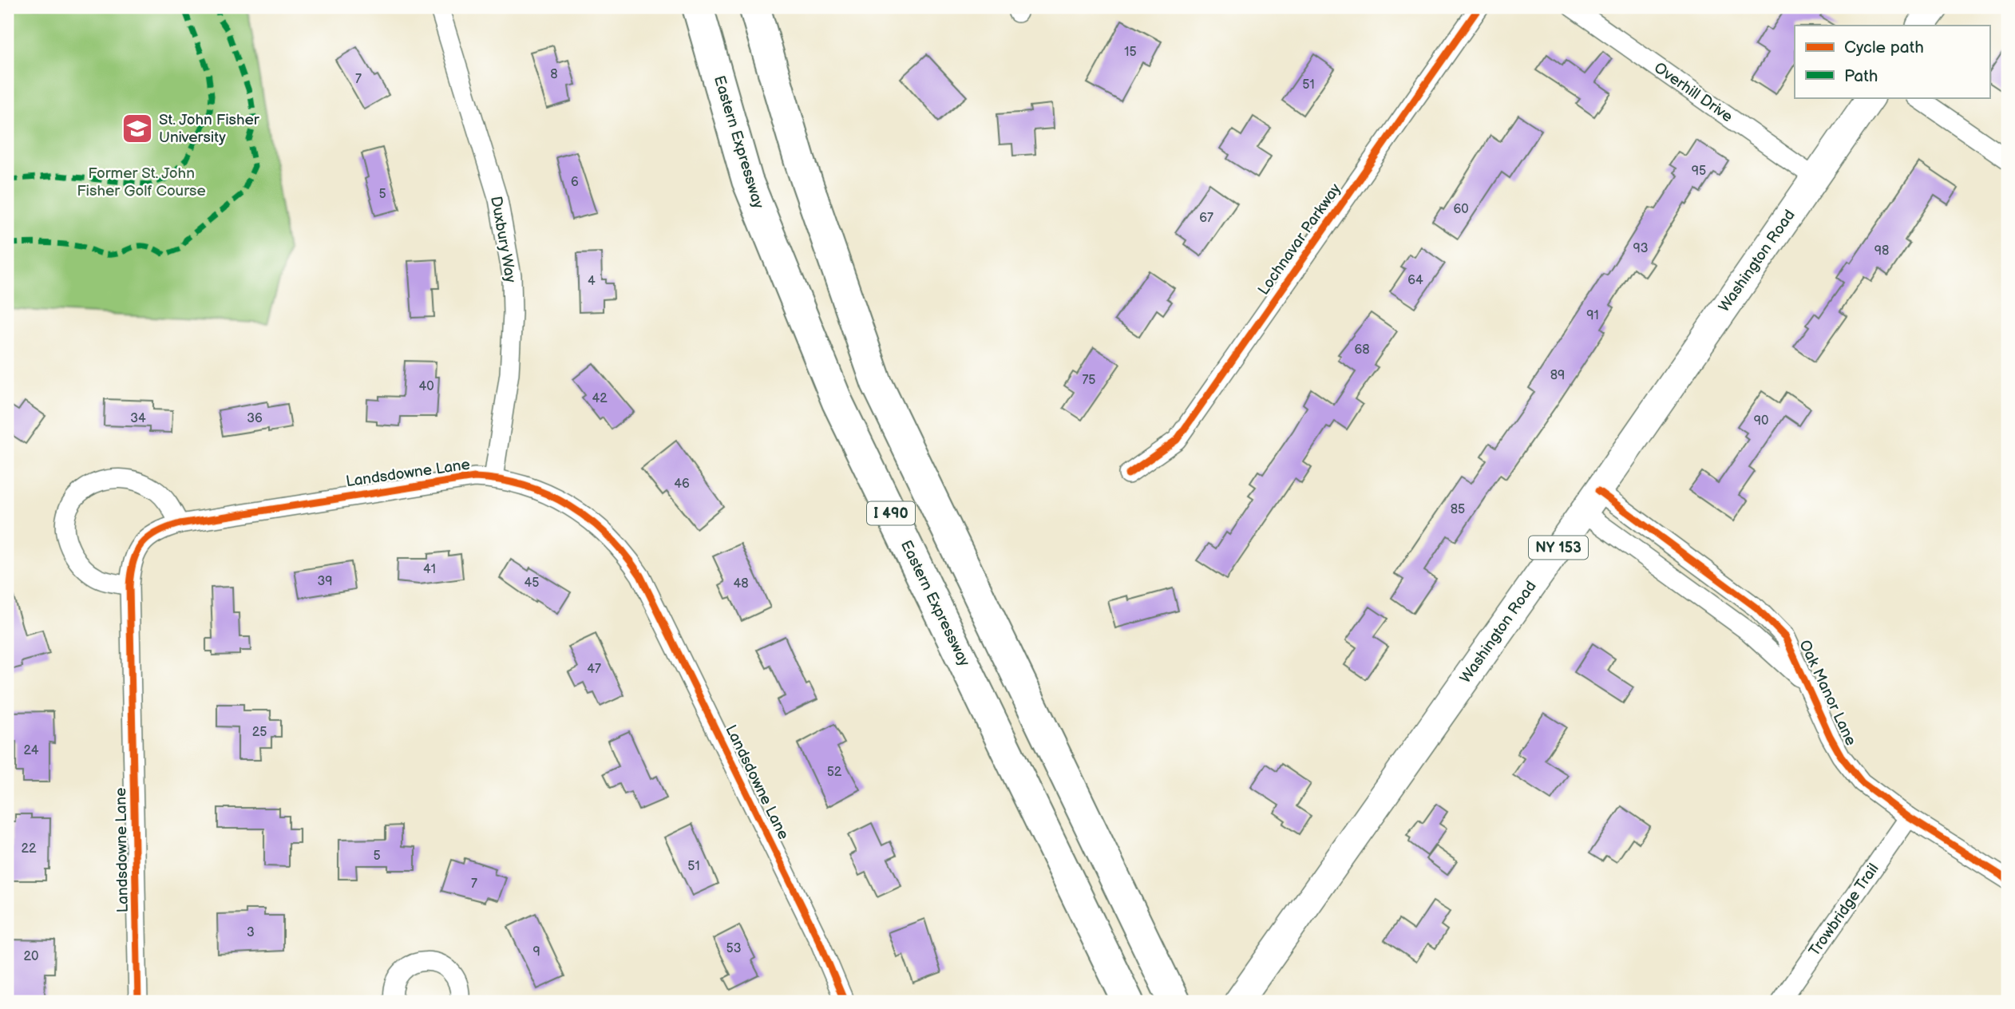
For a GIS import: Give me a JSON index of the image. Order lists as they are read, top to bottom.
{
  "streets": {
    "highway": ["Eastern Expressway", "I 490"],
    "main road": ["Washington Road", "NY 153"],
    "street": [
      "Overhill Drive",
      "Duxbury Way",
      "Lochnavar Parkway",
      "Landsdowne Lane",
      "Oak Manor Lane",
      "Trowbridge Trail"
    ]
  },
  "crossings": [
    ["Overhill Drive", "Washington Road"],
    ["Duxbury Way", "Landsdowne Lane"],
    ["Washington Road", "Oak Manor Lane"],
    ["Oak Manor Lane", "Trowbridge Trail"]
  ],
  "parks": ["Former St. John Fisher Golf Course"],
  "places": {
    "school or university": ["St. John Fisher University"]
  },
  "house_numbers": [
    "15",
    "8",
    "7",
    "51",
    "95",
    "6",
    "5",
    "60",
    "67",
    "93",
    "98",
    "64",
    "4",
    "91",
    "68",
    "89",
    "75",
    "40",
    "42",
    "34",
    "36",
    "90",
    "46",
    "85",
    "41",
    "39",
    "45",
    "48",
    "47",
    "25",
    "24",
    "52",
    "22",
    "5",
    "51",
    "7",
    "3",
    "53",
    "9",
    "20"
  ],
  "legend": ["Cycle path", "Path"]
}
